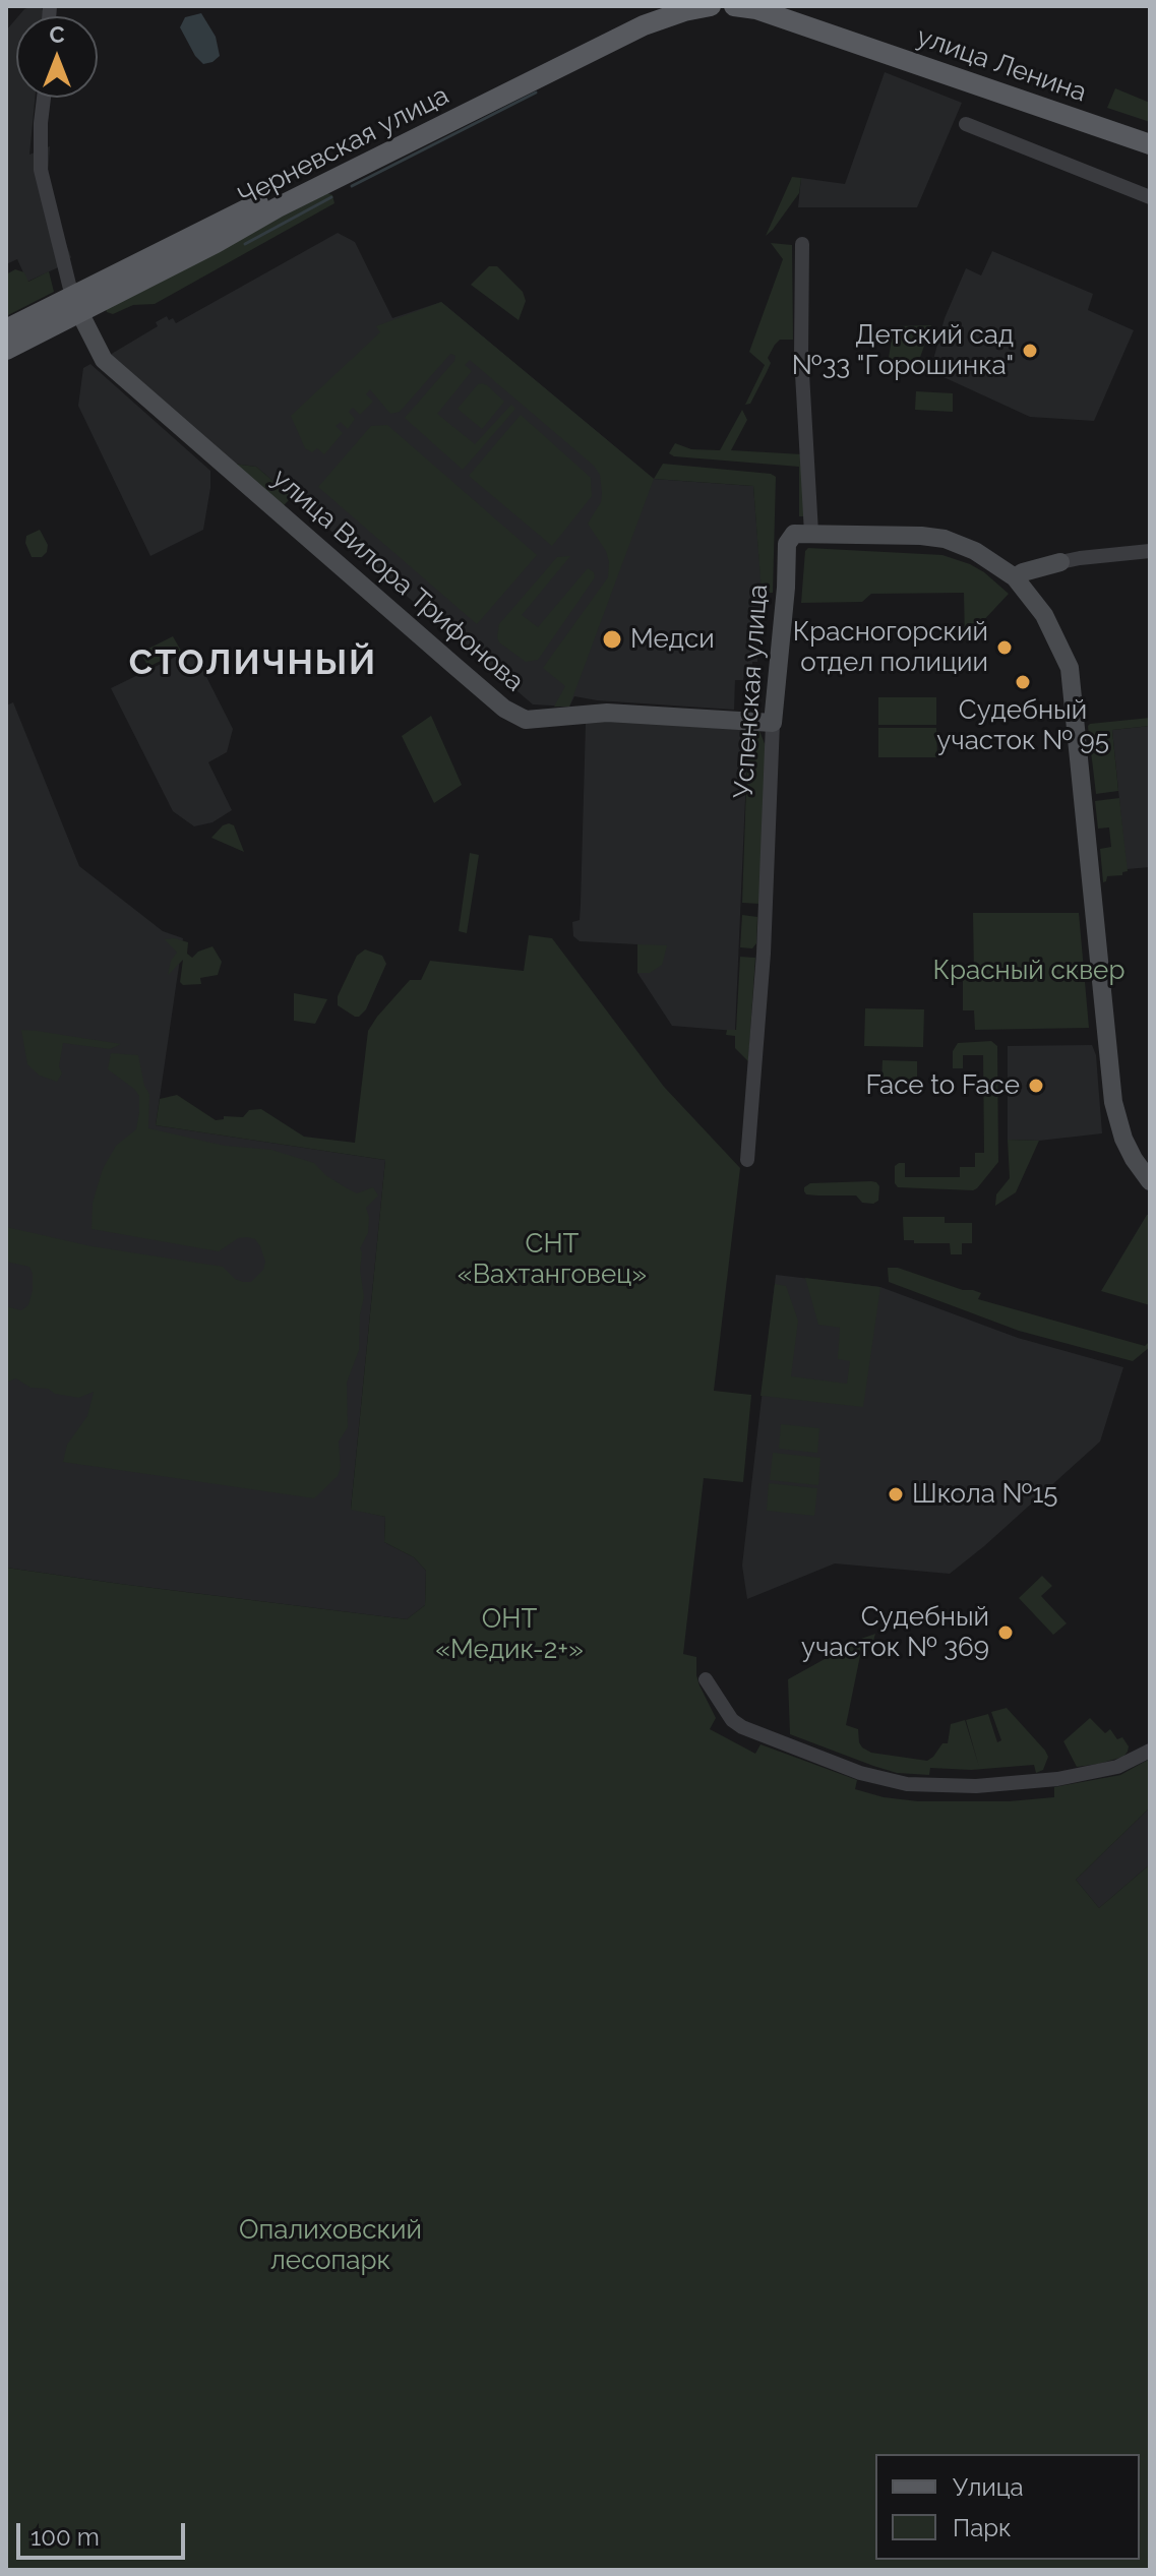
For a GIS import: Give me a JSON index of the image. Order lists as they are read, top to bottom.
{
  "streets": {
    "main road": ["улица Ленина", "Черневская улица"],
    "street": ["улица Вилора Трифонова", "Успенская улица"]
  },
  "crossings": [
    ["Черневская улица", "улица Вилора Трифонова"],
    ["улица Вилора Трифонова", "Успенская улица"]
  ],
  "districts": ["СТОЛИЧНЫЙ"],
  "parks": [
    "Красный сквер",
    "СНТ «Вахтанговец»",
    "ОНТ «Медик-2+»",
    "Опалиховский лесопарк"
  ],
  "places": [
    "Детский сад №33 \"Горошинка\"",
    "Медси",
    "Красногорский отдел полиции",
    "Судебный участок № 95",
    "Face to Face",
    "Школа №15",
    "Судебный участок № 369"
  ],
  "legend": ["Улица", "Парк"],
  "scale_bar": "100 m",
  "north": "top"
}
